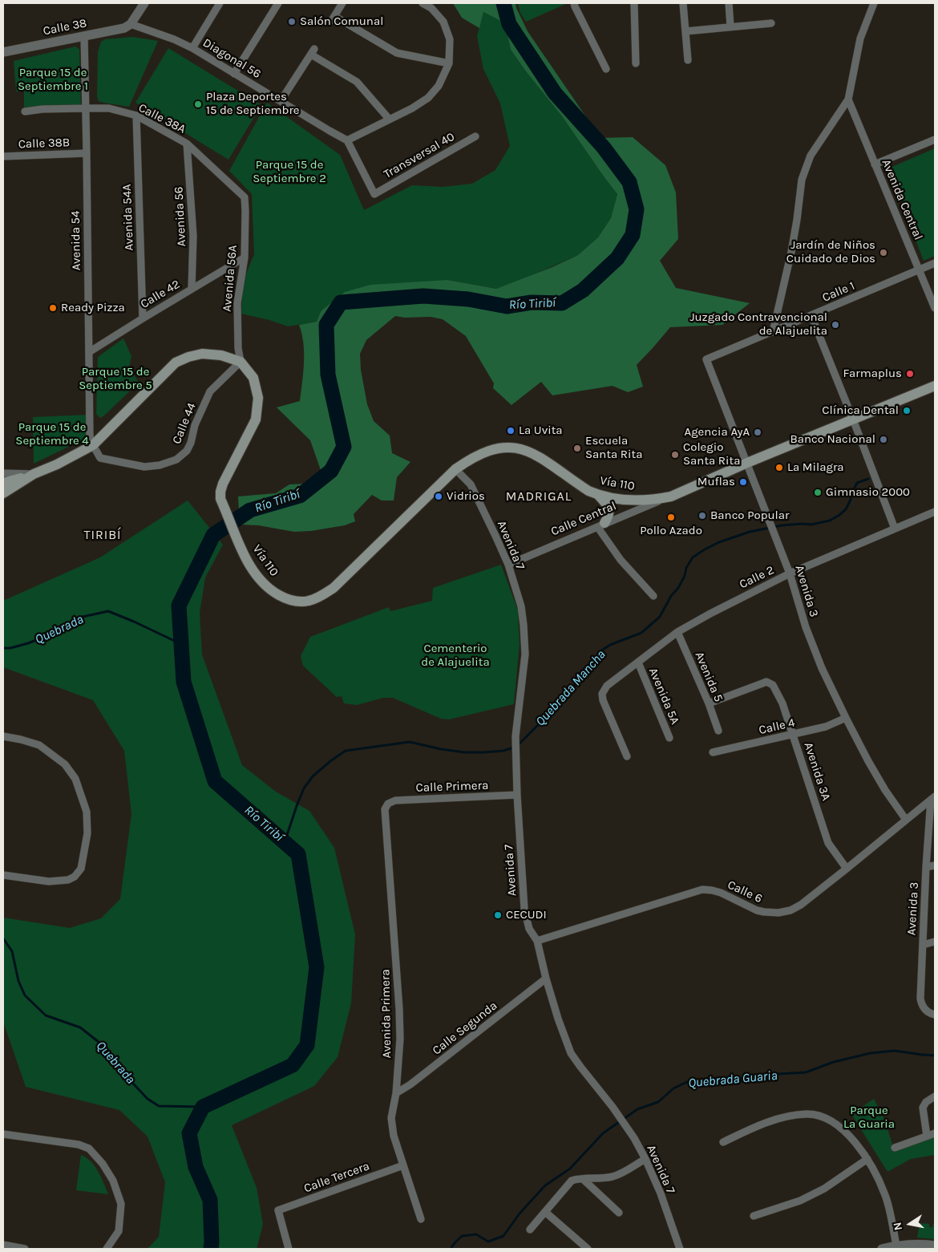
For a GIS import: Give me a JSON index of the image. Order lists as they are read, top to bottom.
{
  "streets": {
    "main road": ["Vía 110", "Calle Central"],
    "street": [
      "Calle 38",
      "Diagonal 56",
      "Calle 38A",
      "Calle 38B",
      "Transversal 40",
      "Avenida Central",
      "Avenida 56",
      "Avenida 54A",
      "Avenida 54",
      "Avenida 56A",
      "Calle 1",
      "Calle 42",
      "Calle 44",
      "Avenida 7",
      "Calle 2",
      "Avenida 3",
      "Avenida 5",
      "Avenida 5A",
      "Calle 4",
      "Avenida 3A",
      "Calle Primera",
      "Calle 6",
      "Avenida Primera",
      "Calle Segunda",
      "Calle Tercera"
    ]
  },
  "crossings": [
    ["Calle 38", "Diagonal 56"],
    ["Calle 38", "Avenida 54"],
    ["Diagonal 56", "Transversal 40"],
    ["Calle 38A", "Avenida 56"],
    ["Calle 38A", "Avenida 54A"],
    ["Calle 38A", "Avenida 54"],
    ["Calle 38A", "Avenida 56A"],
    ["Calle 38B", "Avenida 54"],
    ["Avenida Central", "Calle 1"],
    ["Avenida 56", "Calle 42"],
    ["Avenida 54A", "Calle 42"],
    ["Avenida 54", "Calle 42"],
    ["Avenida 54", "Calle 44"],
    ["Avenida 56A", "Calle 42"],
    ["Avenida 56A", "Calle 44"],
    ["Avenida 56A", "Vía 110"],
    ["Calle 1", "Avenida 3"],
    ["Calle 44", "Vía 110"],
    ["Vía 110", "Calle Central"],
    ["Vía 110", "Avenida 7"],
    ["Calle Central", "Avenida 7"],
    ["Calle Central", "Avenida 3"],
    ["Avenida 7", "Calle Primera"],
    ["Avenida 7", "Calle 6"],
    ["Avenida 7", "Calle Segunda"],
    ["Calle 2", "Avenida 3"],
    ["Calle 2", "Avenida 5"],
    ["Calle 2", "Avenida 5A"],
    ["Avenida 3", "Calle 4"],
    ["Avenida 3", "Calle 6"],
    ["Avenida 5", "Avenida 3A"],
    ["Calle 4", "Avenida 3A"],
    ["Avenida 3A", "Calle 6"],
    ["Calle Primera", "Avenida Primera"],
    ["Avenida Primera", "Calle Segunda"],
    ["Avenida Primera", "Calle Tercera"]
  ],
  "districts": ["MADRIGAL", "TIRIBÍ"],
  "water": [
    "Río Tiribí",
    "Quebrada",
    "Quebrada Mancha",
    "Quebrada Guaria"
  ],
  "parks": [
    "Parque 15 de Septiembre 1",
    "Parque 15 de Septiembre 2",
    "Parque 15 de Septiembre 5",
    "Parque 15 de Septiembre 4",
    "Cementerio de Alajuelita",
    "Parque La Guaria"
  ],
  "places": [
    "Salón Comunal",
    "Plaza Deportes 15 de Septiembre",
    "Jardín de Niños Cuidado de Dios",
    "Ready Pizza",
    "Juzgado Contravencional de Alajuelita",
    "Farmaplus",
    "Clínica Dental",
    "La Uvita",
    "Agencia AyA",
    "Banco Nacional",
    "Escuela Santa Rita",
    "Colegio Santa Rita",
    "La Milagra",
    "Muflas",
    "Gimnasio 2000",
    "Vidrios",
    "Banco Popular",
    "Pollo Azado",
    "CECUDI"
  ],
  "north": "left"
}
